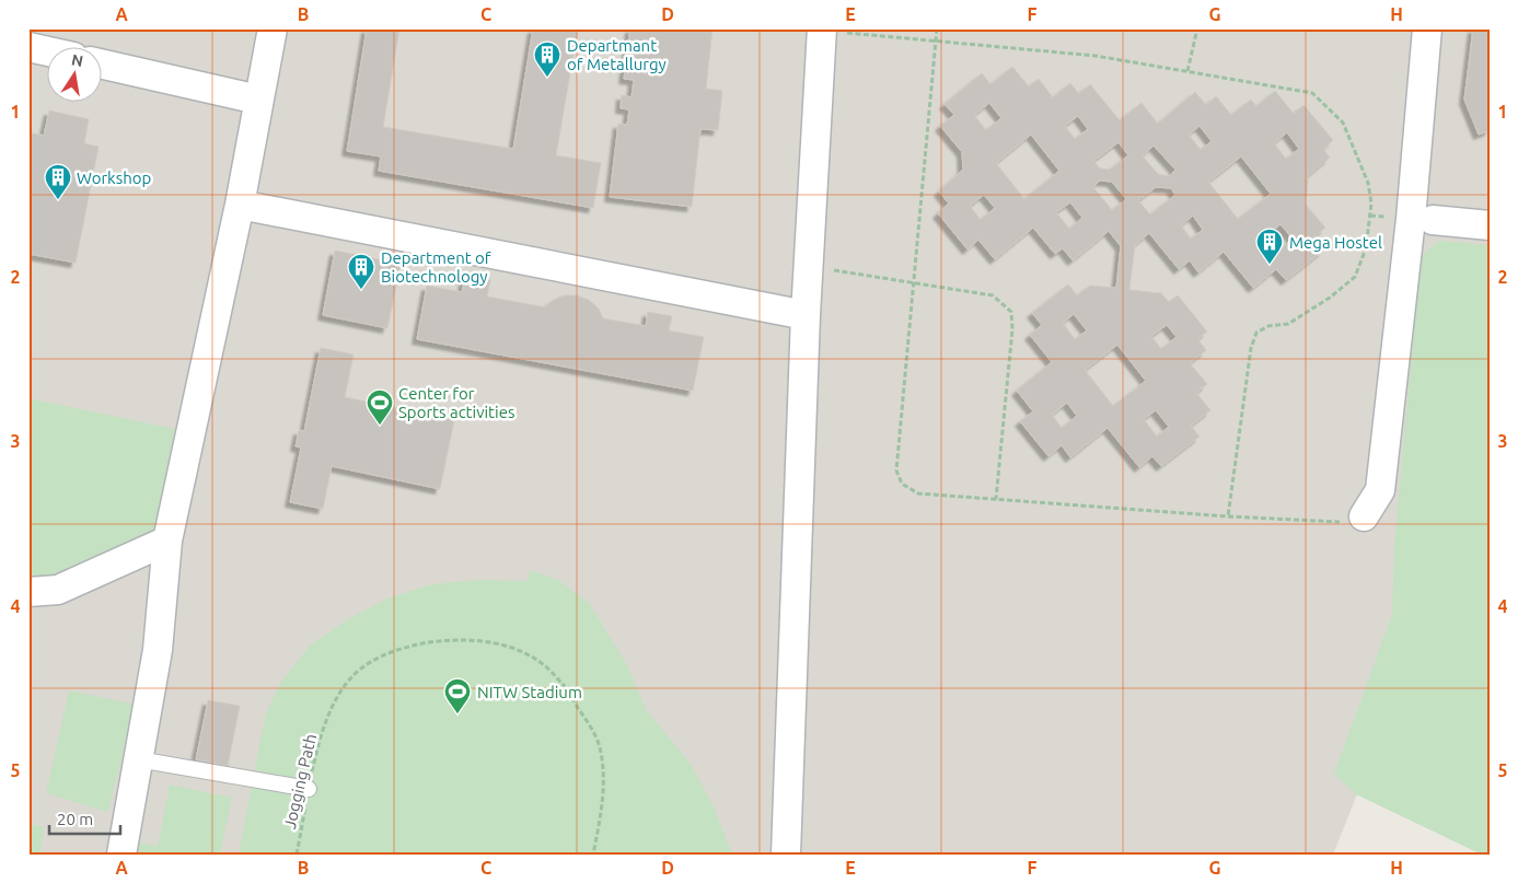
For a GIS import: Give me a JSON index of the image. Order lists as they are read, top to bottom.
{
  "streets": {
    "path": ["Jogging Path"]
  },
  "places": {
    "building": [
      "Departmant of Metallurgy",
      "Workshop",
      "Mega Hostel",
      "Department of Biotechnology"
    ],
    "sports": ["Center for Sports activities", "NITW Stadium"]
  },
  "scale_bar": "20 m",
  "north": "top",
  "grid": {
    "columns": [
      "A",
      "B",
      "C",
      "D",
      "E",
      "F",
      "G",
      "H"
    ],
    "rows": [
      "1",
      "2",
      "3",
      "4",
      "5"
    ]
  }
}
